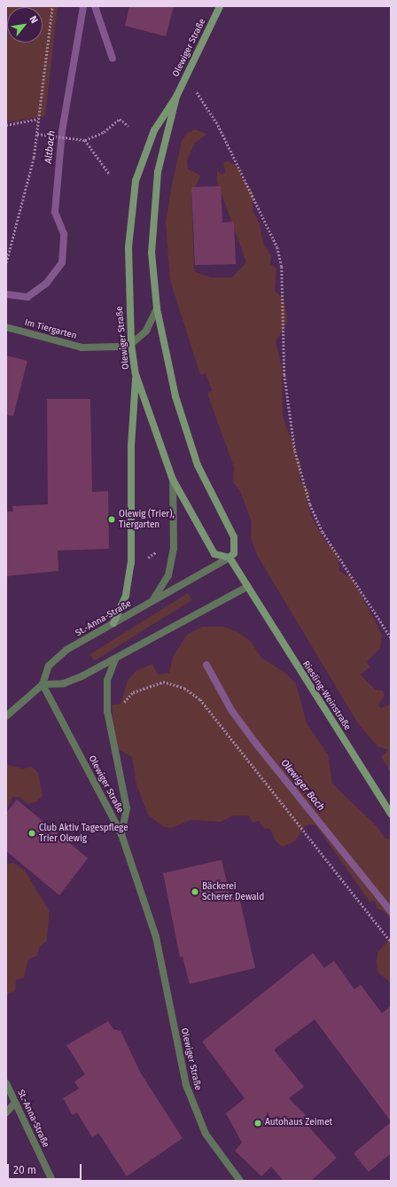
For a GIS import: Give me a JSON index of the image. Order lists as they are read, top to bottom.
{
  "streets": {
    "main road": ["Olewiger Straße", "Riesling-Weinstraße"],
    "street": ["Im Tiergarten", "St.-Anna-Straße"]
  },
  "crossings": [
    ["Olewiger Straße", "Im Tiergarten"],
    ["Olewiger Straße", "St.-Anna-Straße"]
  ],
  "water": ["Altbach", "Olewiger Bach"],
  "places": [
    "Olewig (Trier), Tiergarten",
    "Club Aktiv Tagespflege Trier Olewig",
    "Bäckerei Scherer Dewald",
    "Autohaus Zeimet"
  ],
  "scale_bar": "20 m",
  "north": "top right"
}
